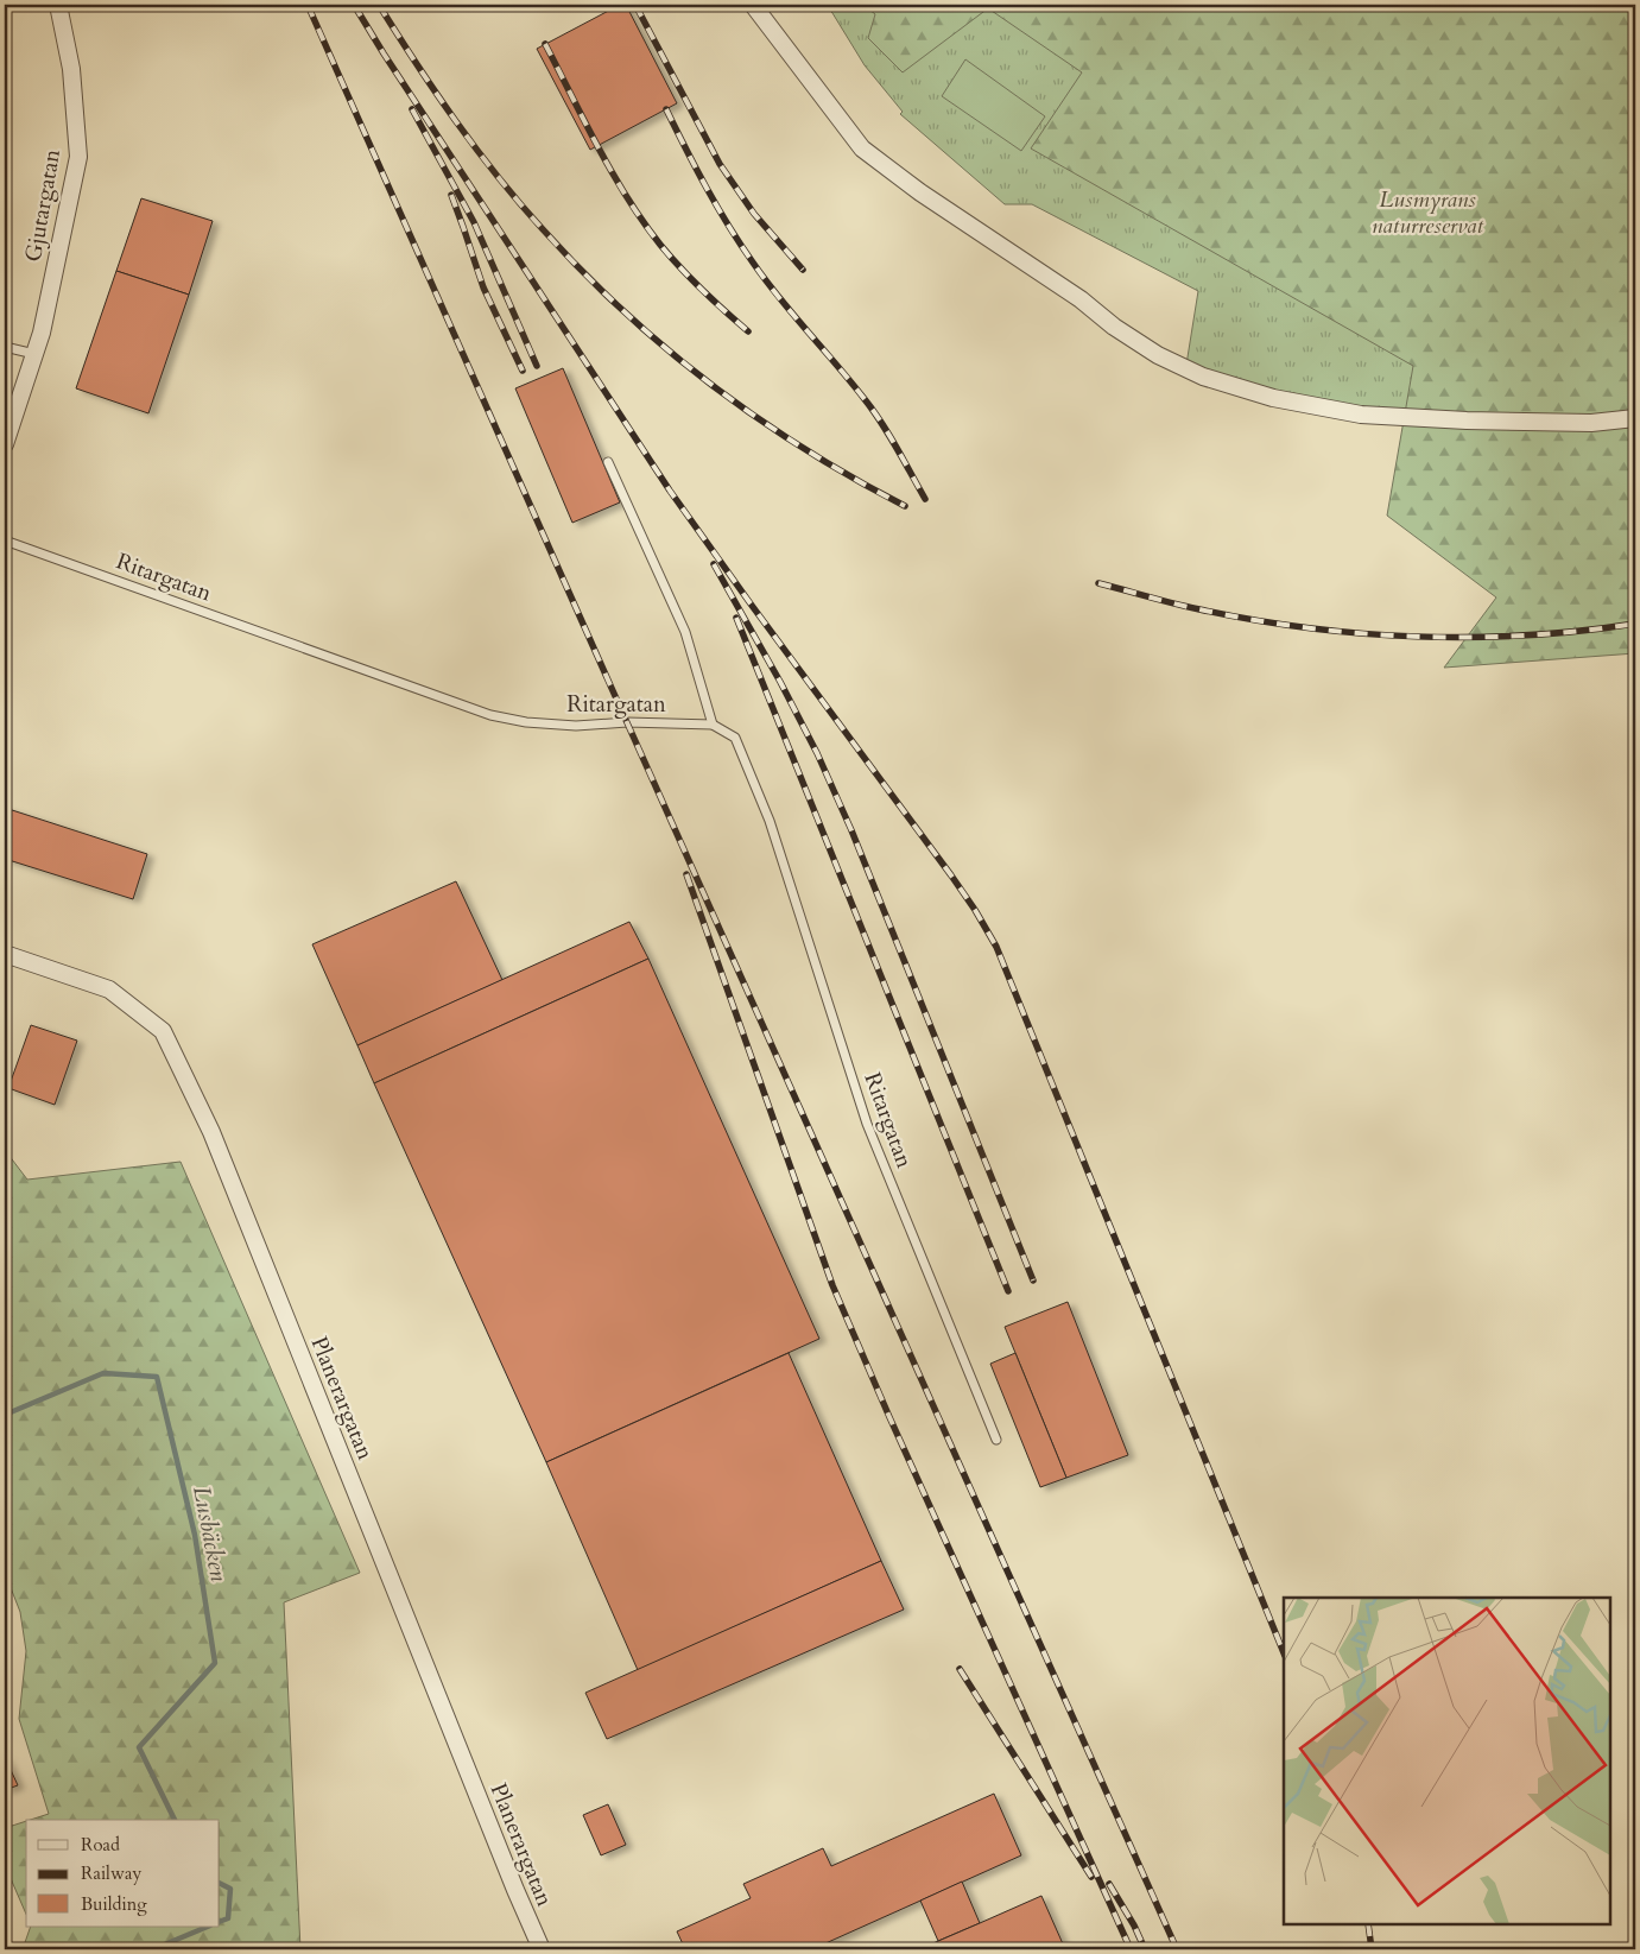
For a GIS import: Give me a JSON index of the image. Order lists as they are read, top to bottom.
{
  "streets": {
    "street": ["Gjutargatan", "Planerargatan"],
    "lane": ["Ritargatan"]
  },
  "water": ["Lusbäcken"],
  "parks": ["Lusmyrans naturreservat"],
  "legend": ["Road", "Railway", "Building"]
}
